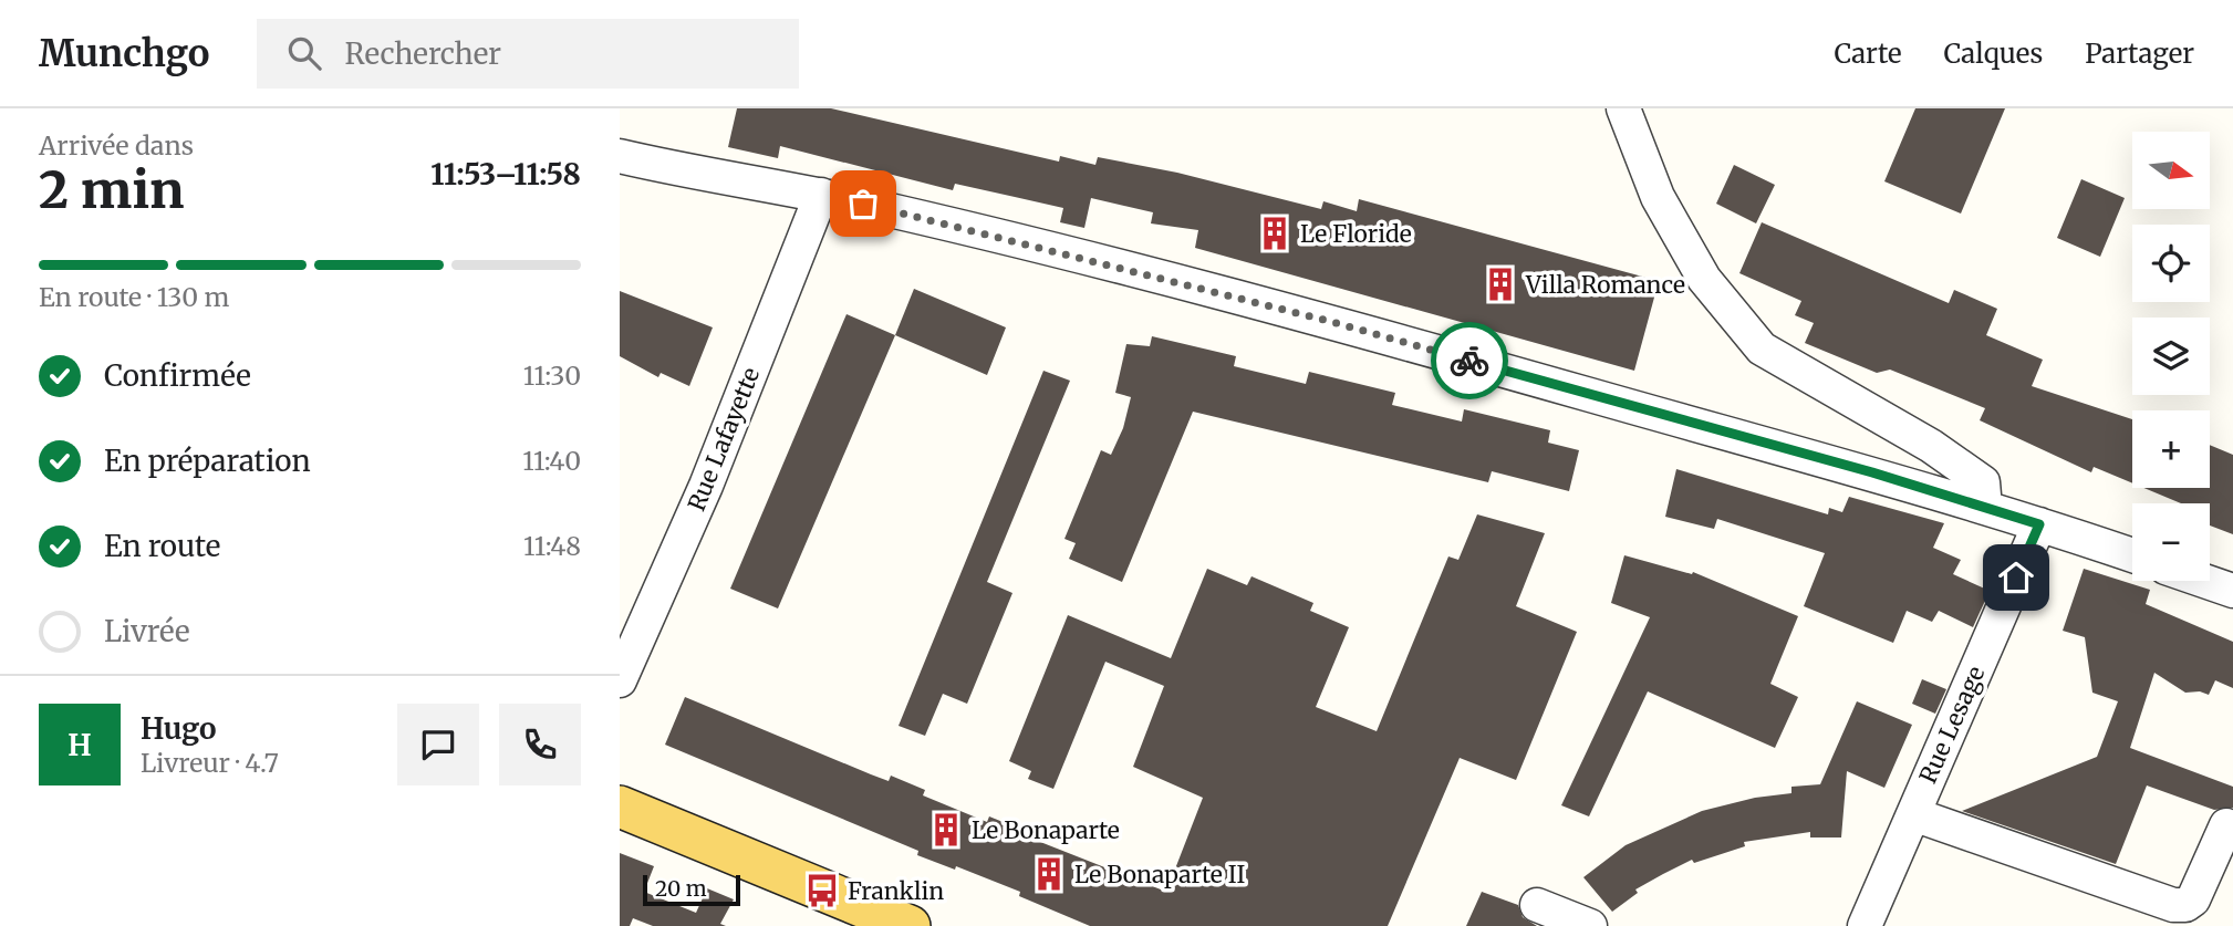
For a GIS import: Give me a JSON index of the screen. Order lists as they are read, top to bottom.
{
  "streets": {
    "street": ["Rue Lafayette", "Rue Lesage"]
  },
  "places": {
    "building": [
      "Le Floride",
      "Villa Romance",
      "Le Bonaparte",
      "Le Bonaparte II"
    ],
    "bus stop": ["Franklin"]
  },
  "scale_bar": "20 m",
  "north": "right",
  "page": {
    "header": "Munchgo",
    "search": "Rechercher",
    "nav": ["Carte", "Calques", "Partager"],
    "heading": ["2 min", "Arrivée dans", "11:53–11:58"],
    "panel": ["Hugo", "Livreur · 4.7"],
    "map_buttons": ["+", "−"],
    "bar": "En route · 130 m",
    "list": [
      ["Confirmée", "11:30"],
      ["En préparation", "11:40"],
      ["En route", "11:48"],
      "Livrée"
    ],
    "round": "H",
    "scale": "20 m"
  }
}
